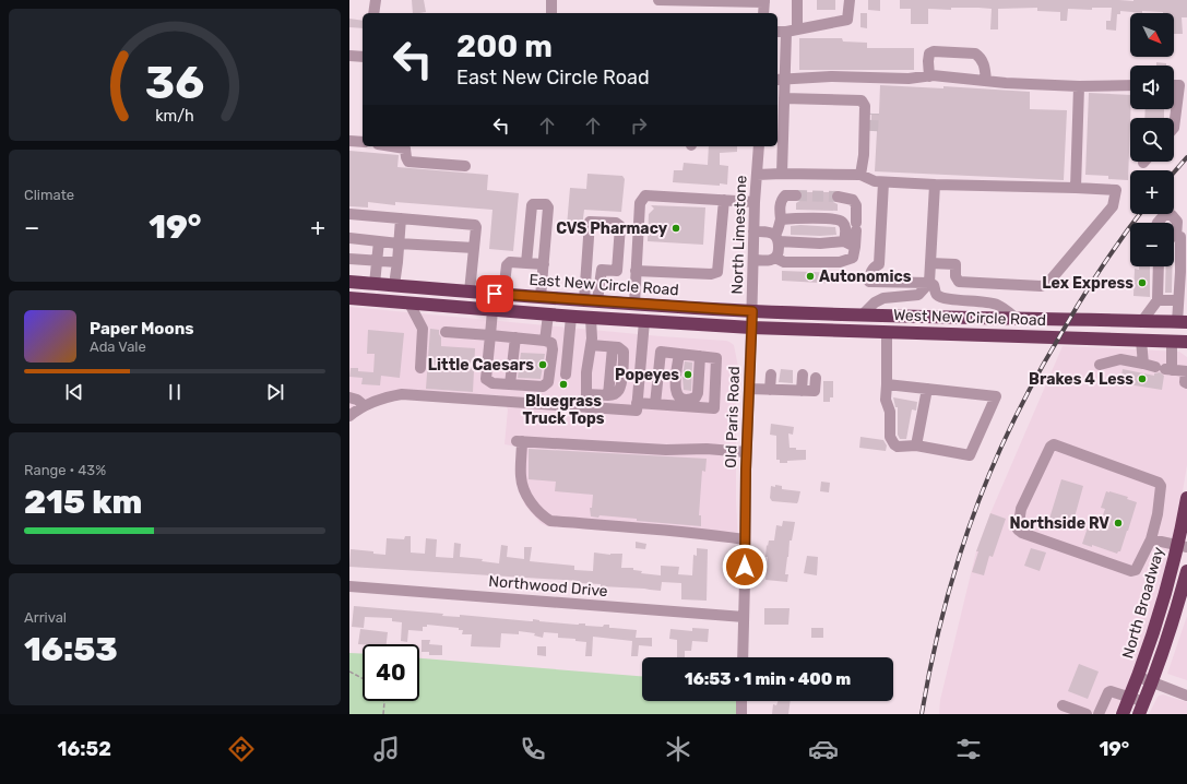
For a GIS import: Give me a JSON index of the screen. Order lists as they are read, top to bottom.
{
  "streets": {
    "highway": ["East New Circle Road", "West New Circle Road", "North Broadway"],
    "street": ["North Limestone", "Old Paris Road", "Northwood Drive"]
  },
  "crossings": [
    ["North Limestone", "East New Circle Road"],
    ["North Limestone", "West New Circle Road"],
    ["North Limestone", "Old Paris Road"],
    ["East New Circle Road", "West New Circle Road"],
    ["West New Circle Road", "Old Paris Road"],
    ["Old Paris Road", "Northwood Drive"]
  ],
  "places": [
    "CVS Pharmacy",
    "Autonomics",
    "Lex Express",
    "Little Caesars",
    "Popeyes",
    "Brakes 4 Less",
    "Bluegrass Truck Tops",
    "Northside RV"
  ],
  "north": "bottom right",
  "page": {
    "map_buttons": ["+", "−"],
    "turn": ["200 m", "East New Circle Road"],
    "tile": [
      "Climate",
      ["Range · 43%", "215 km"],
      ["Arrival", "16:53"]
    ],
    "heat": ["−", "19°", "+"],
    "song": ["Paper Moons", "Ada Vale"],
    "limit": "40",
    "trip": "16:53 · 1 min · 400 m",
    "tabs": ["16:52", "19°"],
    "gauge": ["36", "km/h"]
  }
}
